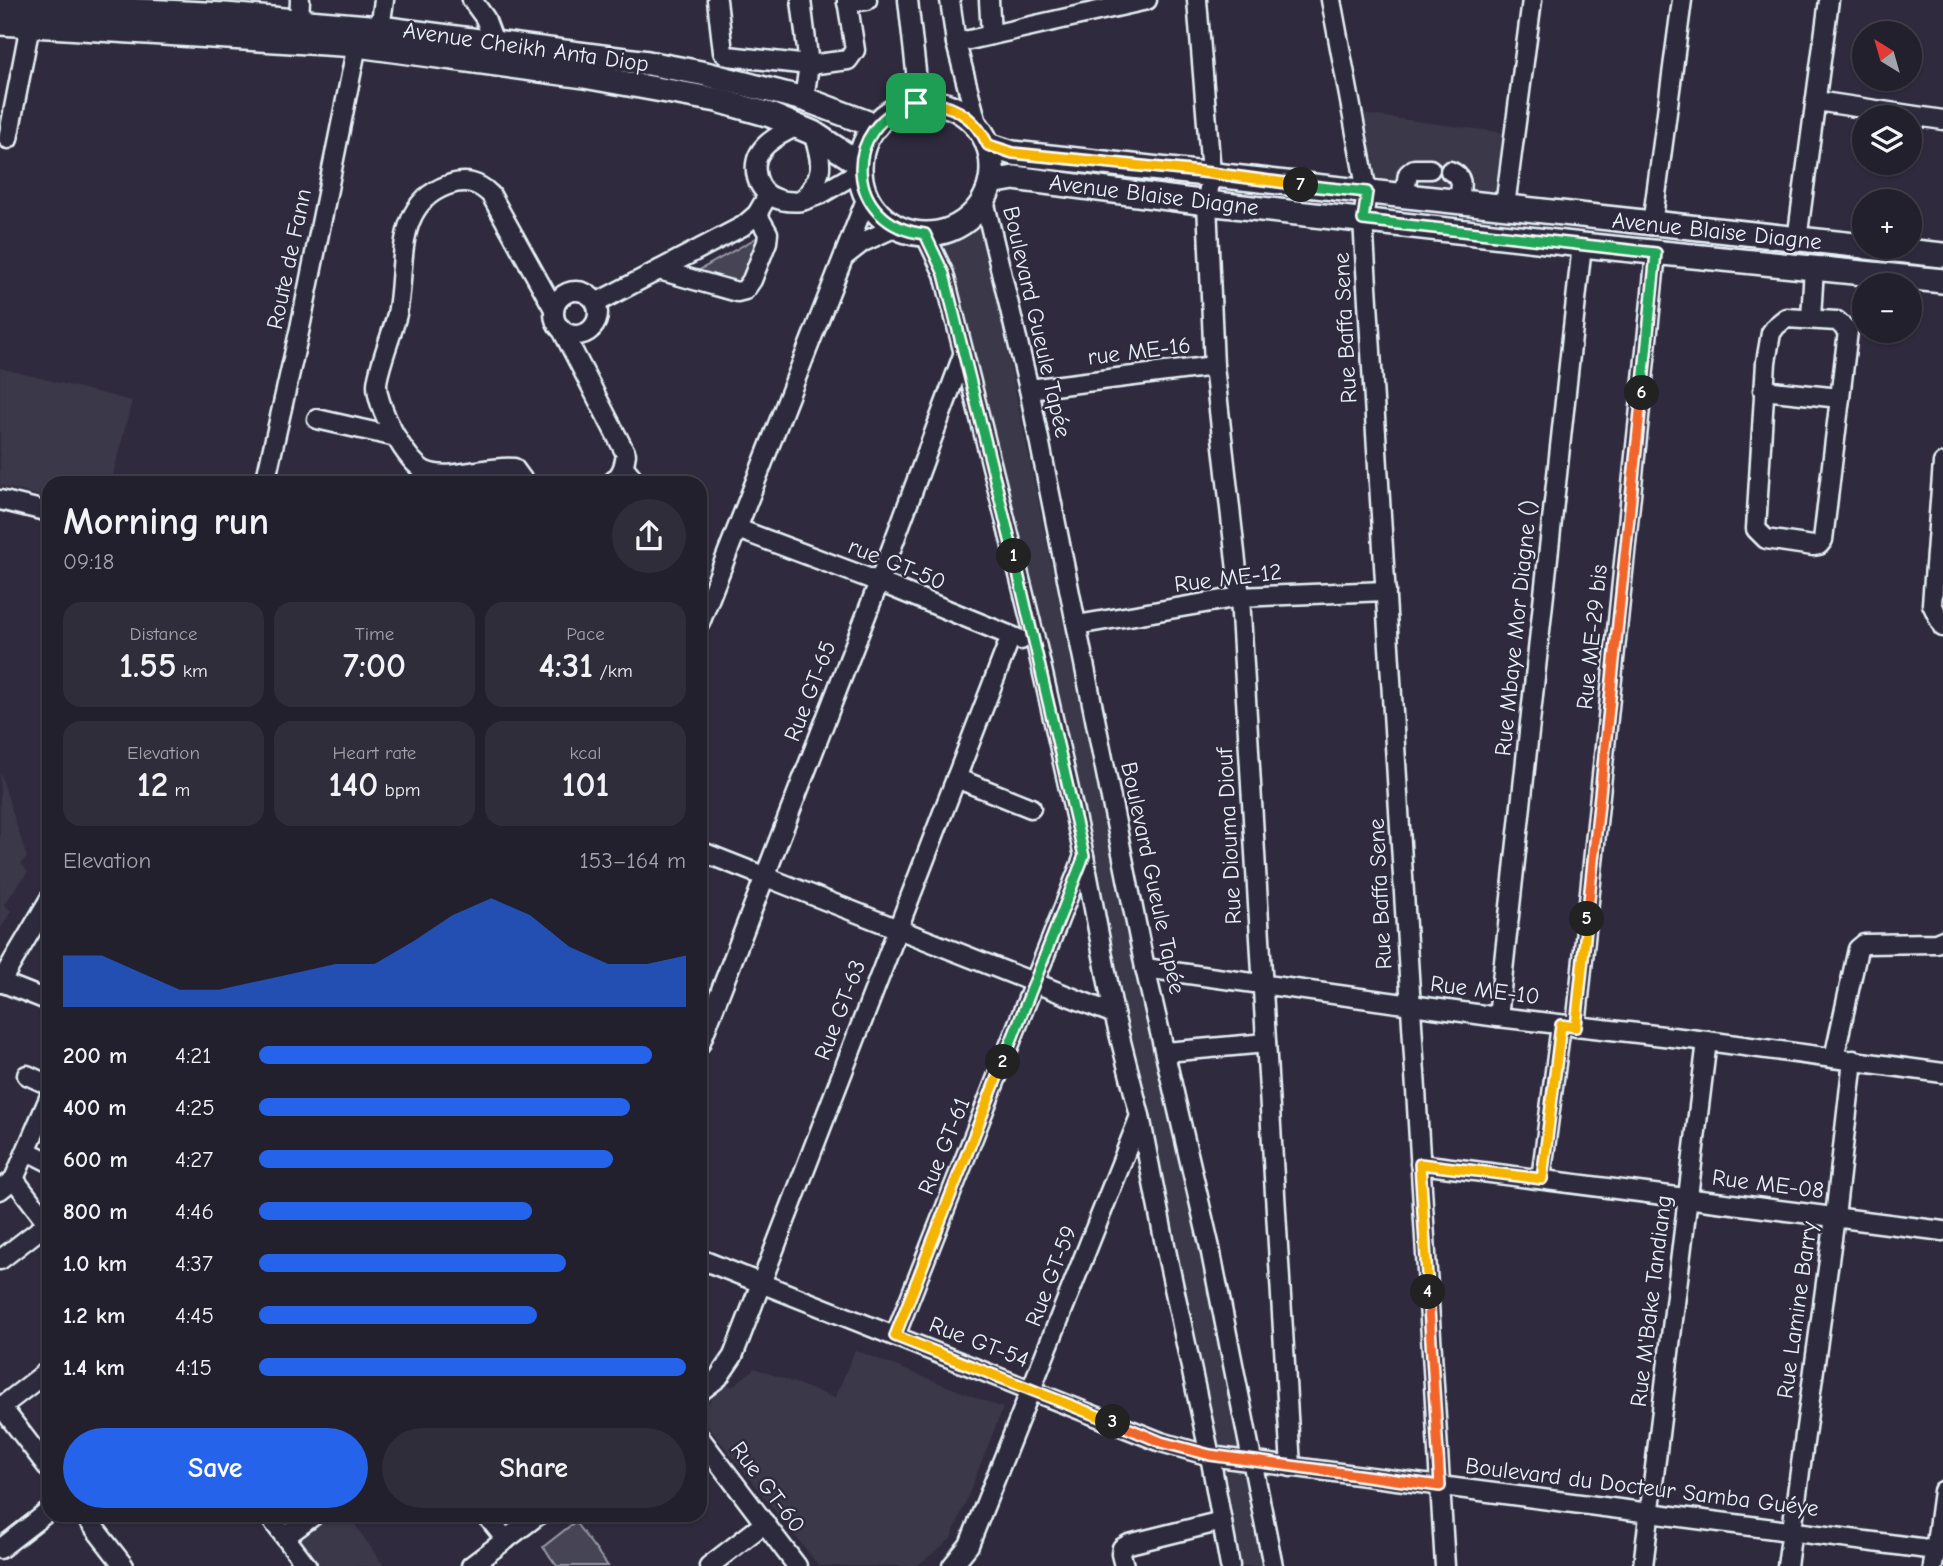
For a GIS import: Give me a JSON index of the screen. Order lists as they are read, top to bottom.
{
  "streets": {
    "main road": ["Avenue Cheikh Anta Diop", "Avenue Blaise Diagne"],
    "street": [
      "Route de Fann",
      "Boulevard Gueule Tapée",
      "Rue Baffa Sene",
      "rue ME-16",
      "rue GT-50",
      "Rue ME-12",
      "Rue Mbaye Mor Diagne ()",
      "Rue ME-29 bis",
      "Rue GT-65",
      "Rue Diouma Diouf",
      "Rue ME-10",
      "Rue GT-63",
      "Rue GT-61",
      "Rue ME-08",
      "Rue GT-59",
      "Rue M'Bake Tandiang",
      "Rue Lamine Barry",
      "Rue GT-54",
      "Rue GT-60",
      "Boulevard du Docteur Samba Guéye"
    ]
  },
  "crossings": [
    ["Avenue Cheikh Anta Diop", "Avenue Blaise Diagne"],
    ["Avenue Cheikh Anta Diop", "Route de Fann"],
    ["Avenue Cheikh Anta Diop", "Boulevard Gueule Tapée"],
    ["Avenue Blaise Diagne", "Boulevard Gueule Tapée"],
    ["Avenue Blaise Diagne", "Rue Baffa Sene"],
    ["Avenue Blaise Diagne", "Rue Mbaye Mor Diagne ()"],
    ["Avenue Blaise Diagne", "Rue ME-29 bis"],
    ["Avenue Blaise Diagne", "Rue Diouma Diouf"],
    ["Boulevard Gueule Tapée", "rue ME-16"],
    ["Boulevard Gueule Tapée", "Rue ME-12"],
    ["Boulevard Gueule Tapée", "Rue ME-10"],
    ["Boulevard Gueule Tapée", "Boulevard du Docteur Samba Guéye"],
    ["Rue Baffa Sene", "Rue ME-12"],
    ["Rue Baffa Sene", "Rue ME-10"],
    ["Rue Baffa Sene", "Rue ME-08"],
    ["Rue Baffa Sene", "Boulevard du Docteur Samba Guéye"],
    ["rue ME-16", "Rue Diouma Diouf"],
    ["rue GT-50", "Rue GT-65"],
    ["rue GT-50", "Rue GT-63"],
    ["Rue ME-12", "Rue Diouma Diouf"],
    ["Rue Mbaye Mor Diagne ()", "Rue ME-10"],
    ["Rue ME-29 bis", "Rue ME-10"],
    ["Rue ME-29 bis", "Rue ME-08"],
    ["Rue Diouma Diouf", "Rue ME-10"],
    ["Rue Diouma Diouf", "Boulevard du Docteur Samba Guéye"],
    ["Rue ME-10", "Rue M'Bake Tandiang"],
    ["Rue ME-10", "Rue Lamine Barry"],
    ["Rue GT-63", "Rue GT-54"],
    ["Rue GT-61", "Rue GT-54"],
    ["Rue ME-08", "Rue M'Bake Tandiang"],
    ["Rue ME-08", "Rue Lamine Barry"],
    ["Rue GT-59", "Rue GT-54"],
    ["Rue M'Bake Tandiang", "Boulevard du Docteur Samba Guéye"],
    ["Rue Lamine Barry", "Boulevard du Docteur Samba Guéye"]
  ],
  "north": "top left",
  "page": {
    "map_buttons": ["+", "−"],
    "pins": [
      "7",
      "6",
      "1",
      "5",
      "2",
      "4",
      "3"
    ],
    "heading": ["Morning run", "09:18"],
    "stats": [
      ["Distance", "1.55 km"],
      ["Time", "7:00"],
      ["Pace", "4:31 /km"],
      ["Elevation", "12 m"],
      ["Heart rate", "140 bpm"],
      ["kcal", "101"]
    ],
    "chart": ["Elevation", "153–164 m"],
    "list": [
      {
        "name": "200 m",
        "note": "4:21"
      },
      {
        "name": "400 m",
        "note": "4:25"
      },
      {
        "name": "600 m",
        "note": "4:27"
      },
      {
        "name": "800 m",
        "note": "4:46"
      },
      {
        "name": "1.0 km",
        "note": "4:37"
      },
      {
        "name": "1.2 km",
        "note": "4:45"
      },
      {
        "name": "1.4 km",
        "note": "4:15"
      }
    ],
    "buttons": ["Save", "Share"]
  }
}
